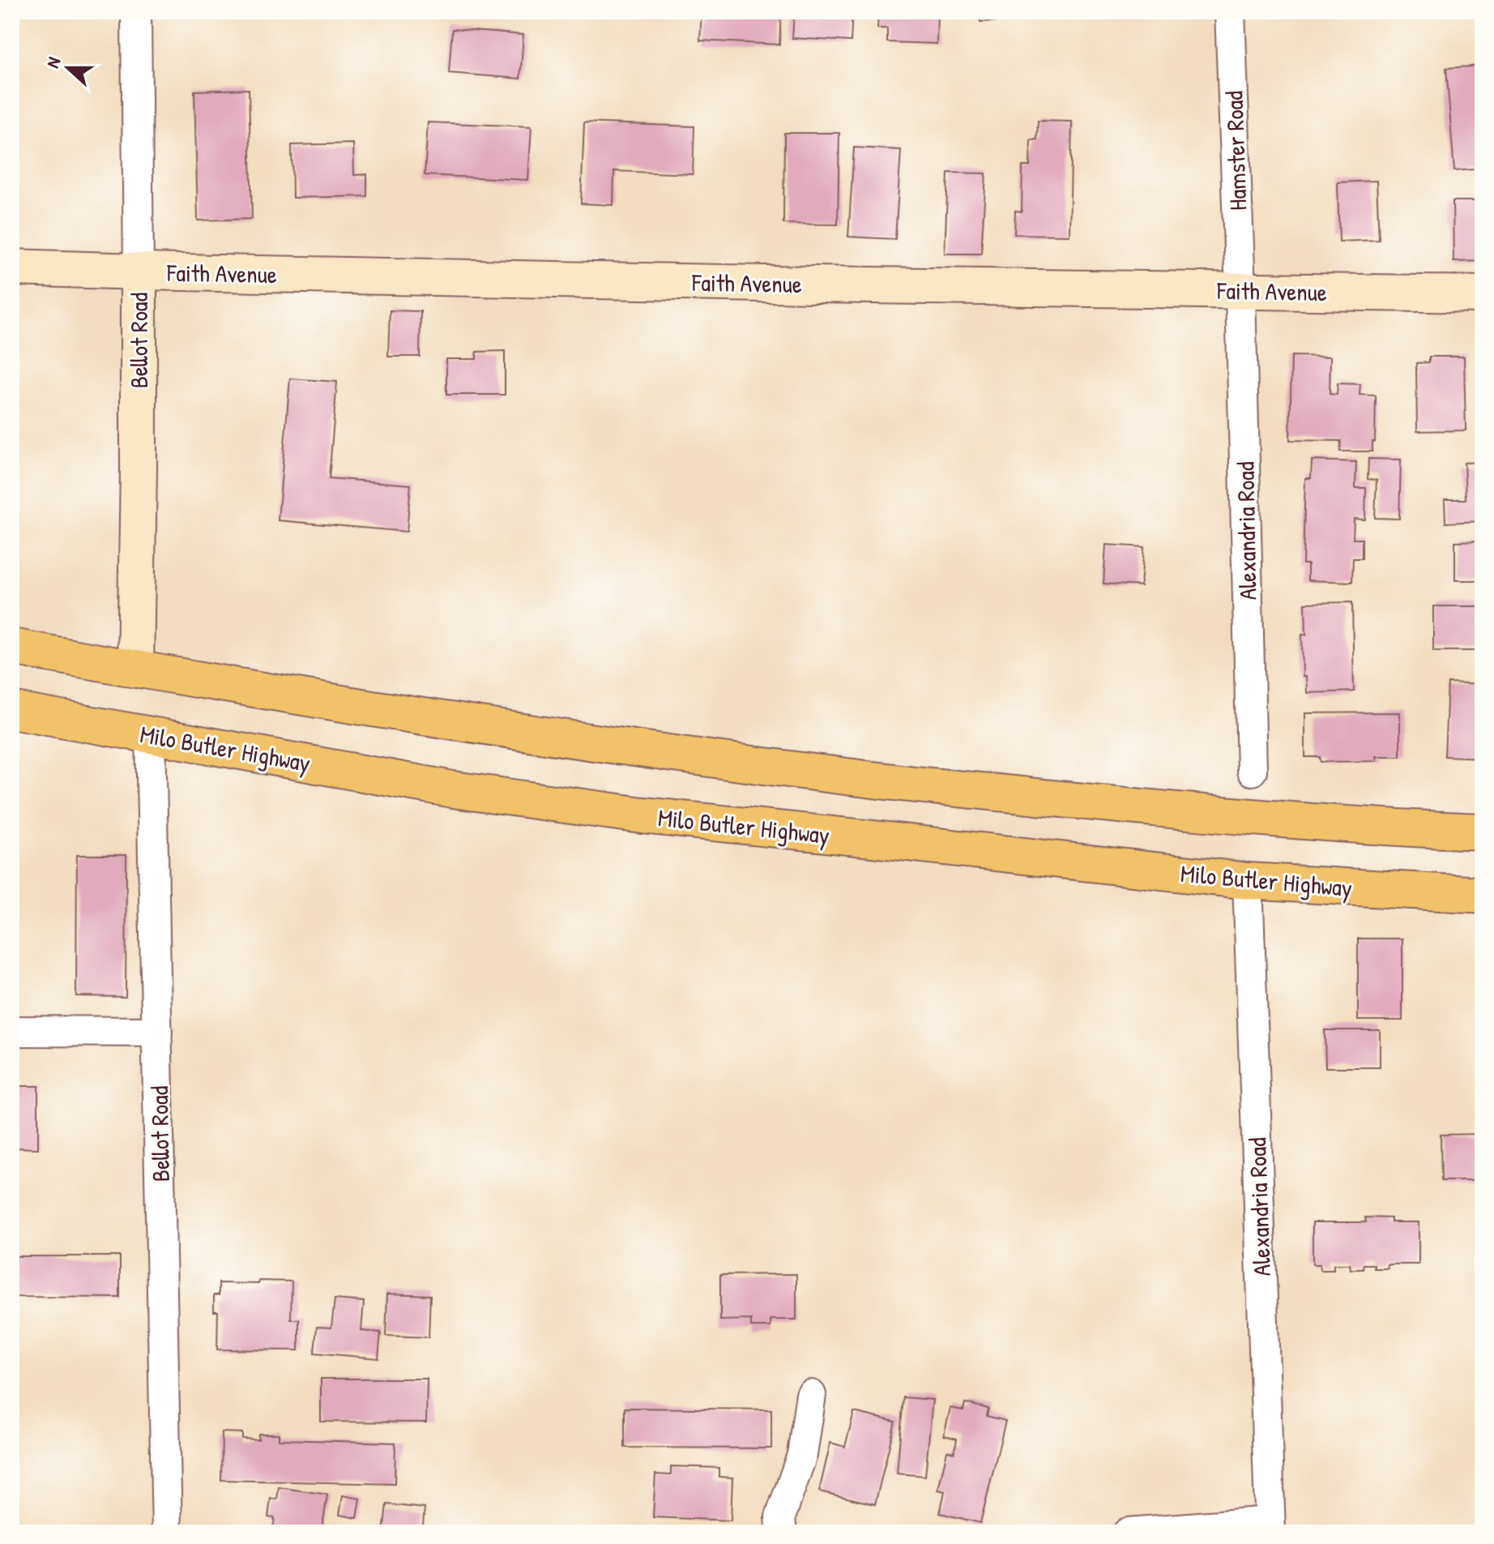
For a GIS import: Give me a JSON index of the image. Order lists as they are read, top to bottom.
{
  "streets": {
    "main road": ["Milo Butler Highway"],
    "street": [
      "Hamster Road",
      "Faith Avenue",
      "Bellot Road",
      "Alexandria Road"
    ]
  },
  "crossings": [
    ["Hamster Road", "Faith Avenue"],
    ["Hamster Road", "Alexandria Road"],
    ["Faith Avenue", "Bellot Road"],
    ["Faith Avenue", "Alexandria Road"],
    ["Bellot Road", "Milo Butler Highway"],
    ["Alexandria Road", "Milo Butler Highway"]
  ],
  "north": "left"
}
